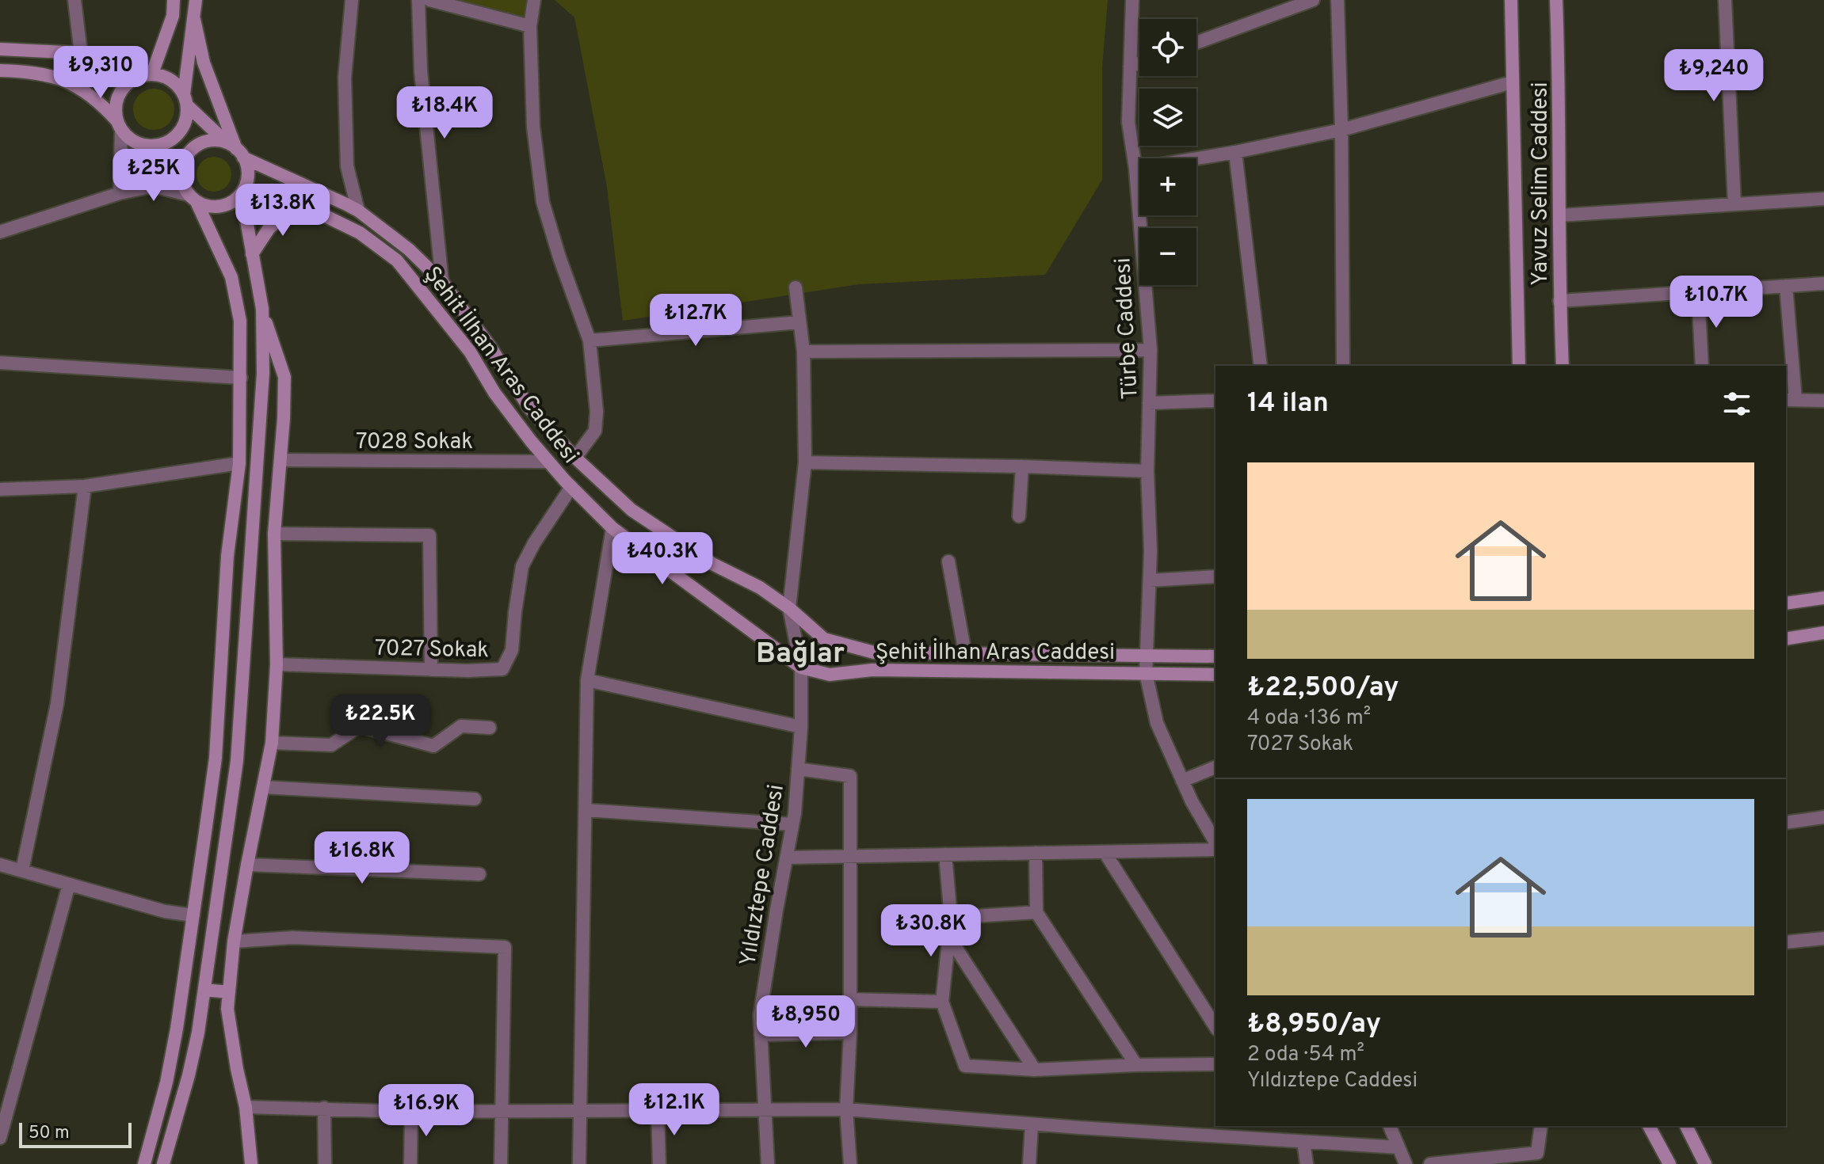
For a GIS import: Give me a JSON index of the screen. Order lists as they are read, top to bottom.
{
  "streets": {
    "main road": ["Yavuz Selim Caddesi", "Şehit İlhan Aras Caddesi"],
    "street": [
      "Türbe Caddesi",
      "7028 Sokak",
      "7027 Sokak",
      "Yıldıztepe Caddesi"
    ]
  },
  "crossings": [
    ["Türbe Caddesi", "Şehit İlhan Aras Caddesi"],
    ["Şehit İlhan Aras Caddesi", "7028 Sokak"],
    ["Şehit İlhan Aras Caddesi", "7027 Sokak"],
    ["Şehit İlhan Aras Caddesi", "Yıldıztepe Caddesi"]
  ],
  "districts": ["Bağlar"],
  "scale_bar": "50 m",
  "page": {
    "map_buttons": ["+", "−"],
    "price": [
      "₺9,310",
      "₺9,240",
      "₺18.4K",
      "₺25K",
      "₺13.8K",
      "₺10.7K",
      "₺12.7K",
      "₺40.3K",
      "₺22.5K",
      "₺16.8K",
      "₺30.8K",
      "₺8,950",
      "₺12.1K",
      "₺16.9K"
    ],
    "heading": "14 ilan",
    "list": [
      {
        "name": "₺22,500/ay",
        "note": "4 oda · 136 m² · 7027 Sokak"
      },
      {
        "name": "₺8,950/ay",
        "note": "2 oda · 54 m² · Yıldıztepe Caddesi"
      }
    ],
    "scale": "50 m"
  }
}
